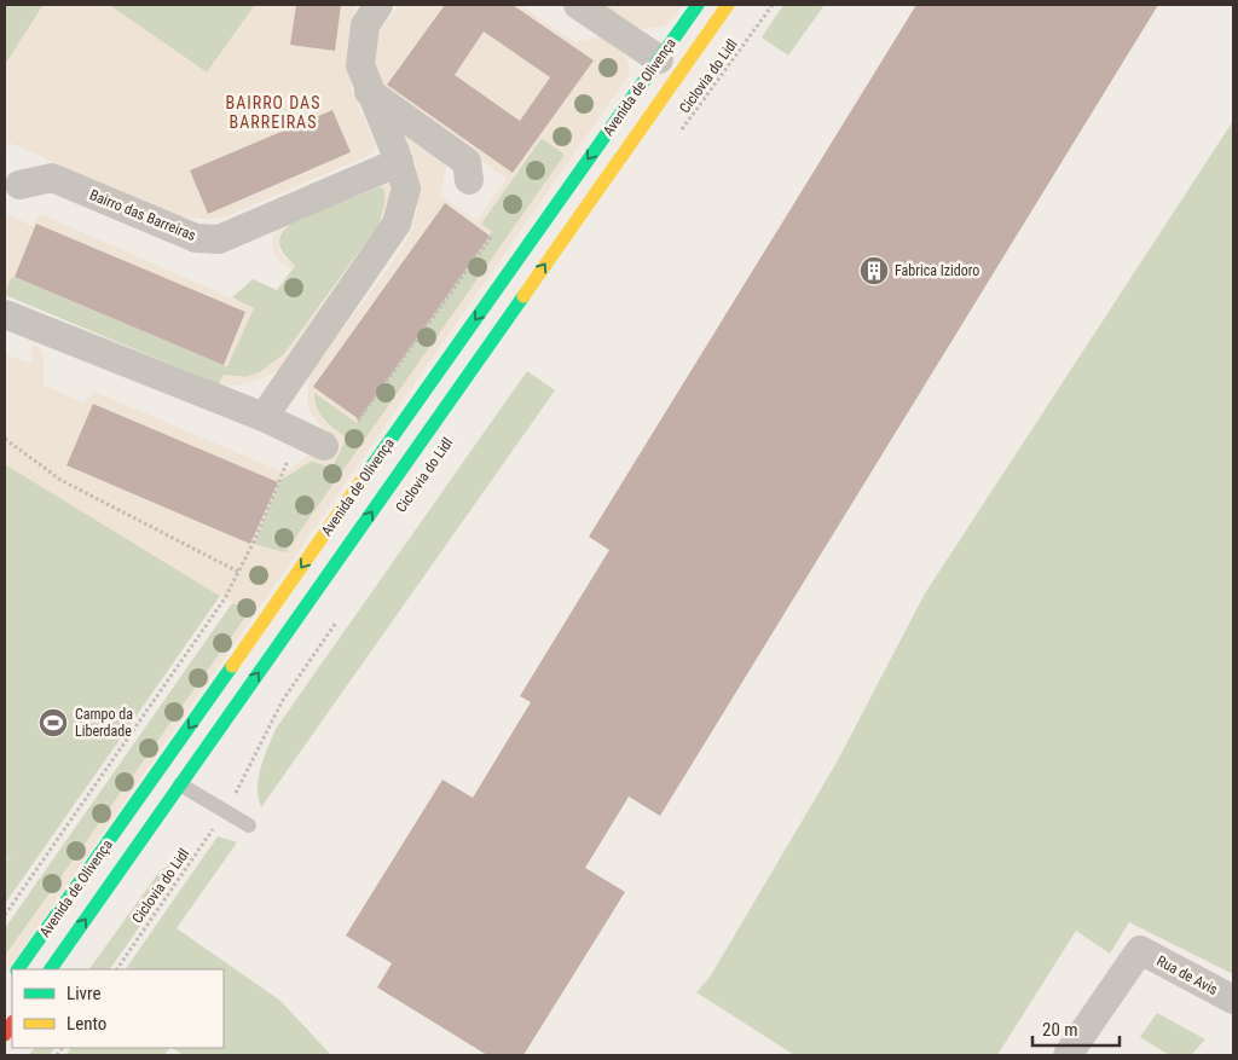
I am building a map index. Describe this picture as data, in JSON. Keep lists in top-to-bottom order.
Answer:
{
  "streets": {
    "main road": ["Avenida de Olivença"],
    "street": ["Bairro das Barreiras", "Rua de Avis"],
    "path": ["Ciclovia do Lidl"]
  },
  "districts": ["BAIRRO DAS BARREIRAS"],
  "places": {
    "building": ["Fabrica Izidoro"],
    "sports": ["Campo da Liberdade"]
  },
  "legend": ["Livre", "Lento"],
  "scale_bar": "20 m"
}
